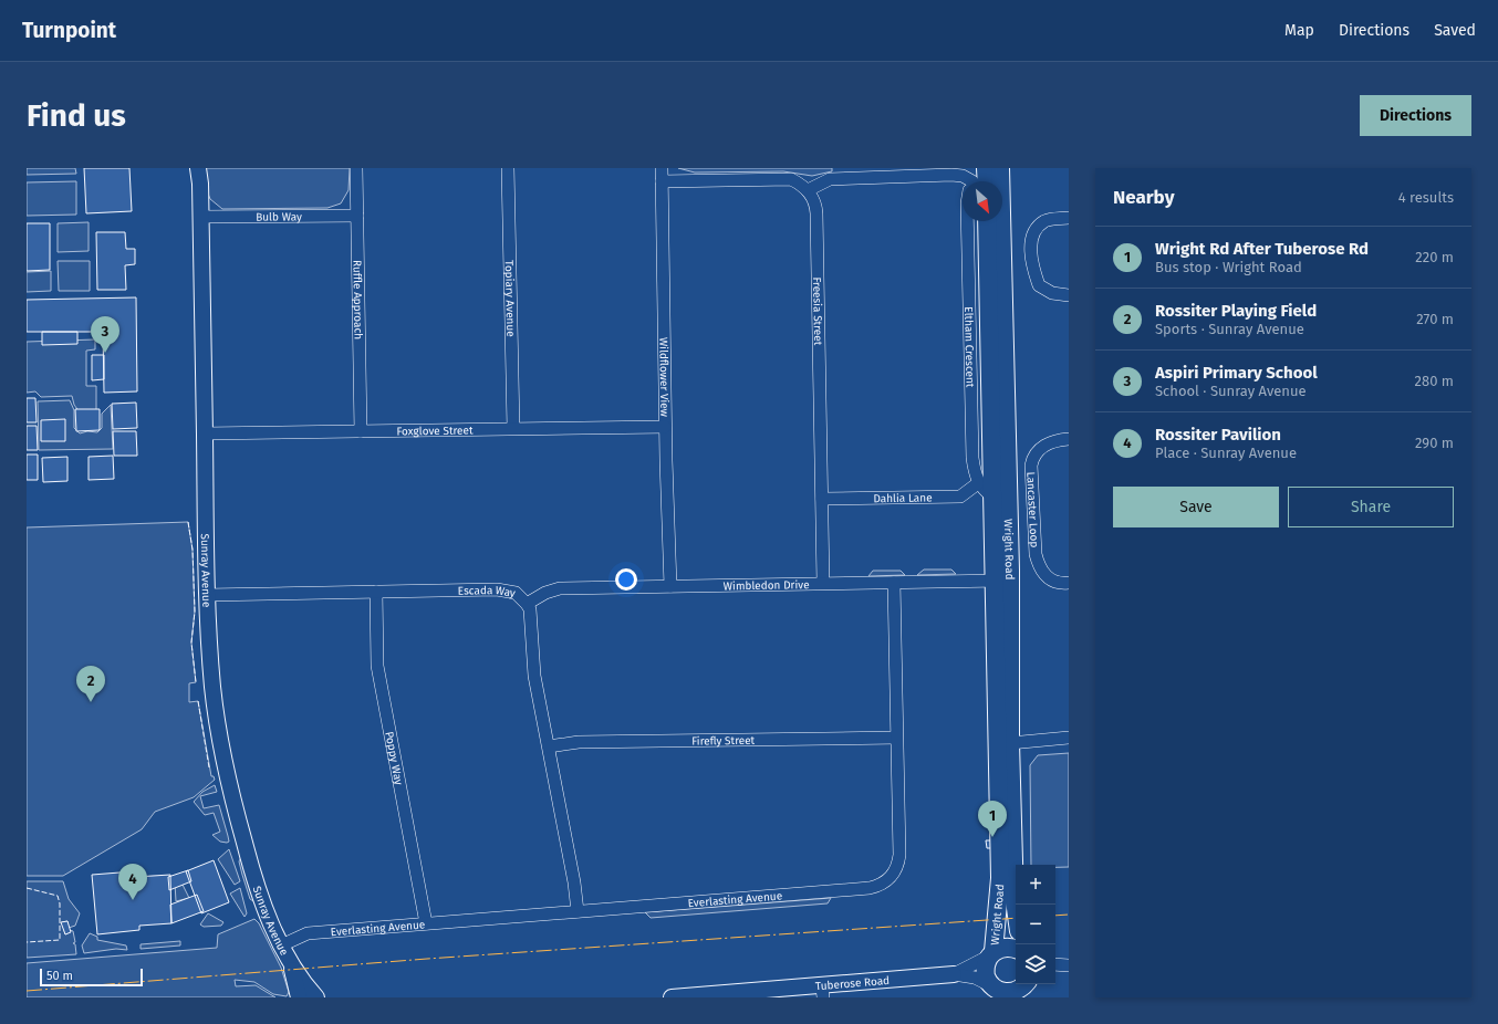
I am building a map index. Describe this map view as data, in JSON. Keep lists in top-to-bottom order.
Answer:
{
  "streets": {
    "main road": ["Wright Road"],
    "street": [
      "Bulb Way",
      "Topiary Avenue",
      "Ruffle Approach",
      "Freesia Street",
      "Eltham Crescent",
      "Wildflower View",
      "Foxglove Street",
      "Dahlia Lane",
      "Lancaster Loop",
      "Sunray Avenue",
      "Wimbledon Drive",
      "Escada Way",
      "Firefly Street",
      "Poppy Way",
      "Everlasting Avenue",
      "Tuberose Road"
    ]
  },
  "crossings": [
    ["Bulb Way", "Ruffle Approach"],
    ["Bulb Way", "Sunray Avenue"],
    ["Topiary Avenue", "Foxglove Street"],
    ["Ruffle Approach", "Foxglove Street"],
    ["Freesia Street", "Dahlia Lane"],
    ["Freesia Street", "Wimbledon Drive"],
    ["Eltham Crescent", "Dahlia Lane"],
    ["Wildflower View", "Foxglove Street"],
    ["Wildflower View", "Wimbledon Drive"],
    ["Foxglove Street", "Sunray Avenue"],
    ["Wright Road", "Wimbledon Drive"],
    ["Wright Road", "Tuberose Road"],
    ["Sunray Avenue", "Escada Way"],
    ["Sunray Avenue", "Everlasting Avenue"],
    ["Wimbledon Drive", "Escada Way"],
    ["Wimbledon Drive", "Everlasting Avenue"],
    ["Escada Way", "Firefly Street"],
    ["Escada Way", "Poppy Way"],
    ["Escada Way", "Everlasting Avenue"],
    ["Firefly Street", "Everlasting Avenue"],
    ["Poppy Way", "Everlasting Avenue"]
  ],
  "scale_bar": "50 m",
  "north": "bottom right",
  "page": {
    "header": "Turnpoint",
    "nav": ["Map", "Directions", "Saved"],
    "buttons": [
      "Directions",
      ["Save", "Share"]
    ],
    "title": "Find us",
    "heading": ["Nearby", "4 results"],
    "list": [
      {
        "mark": "1",
        "name": "Wright Rd After Tuberose Rd",
        "note": "Bus stop · Wright Road",
        "value": "220 m"
      },
      {
        "mark": "2",
        "name": "Rossiter Playing Field",
        "note": "Sports · Sunray Avenue",
        "value": "270 m"
      },
      {
        "mark": "3",
        "name": "Aspiri Primary School",
        "note": "School · Sunray Avenue",
        "value": "280 m"
      },
      {
        "mark": "4",
        "name": "Rossiter Pavilion",
        "note": "Place · Sunray Avenue",
        "value": "290 m"
      }
    ],
    "pins": [
      "3",
      "2",
      "1",
      "4"
    ],
    "map_buttons": ["+", "−"],
    "scale": "50 m"
  }
}
